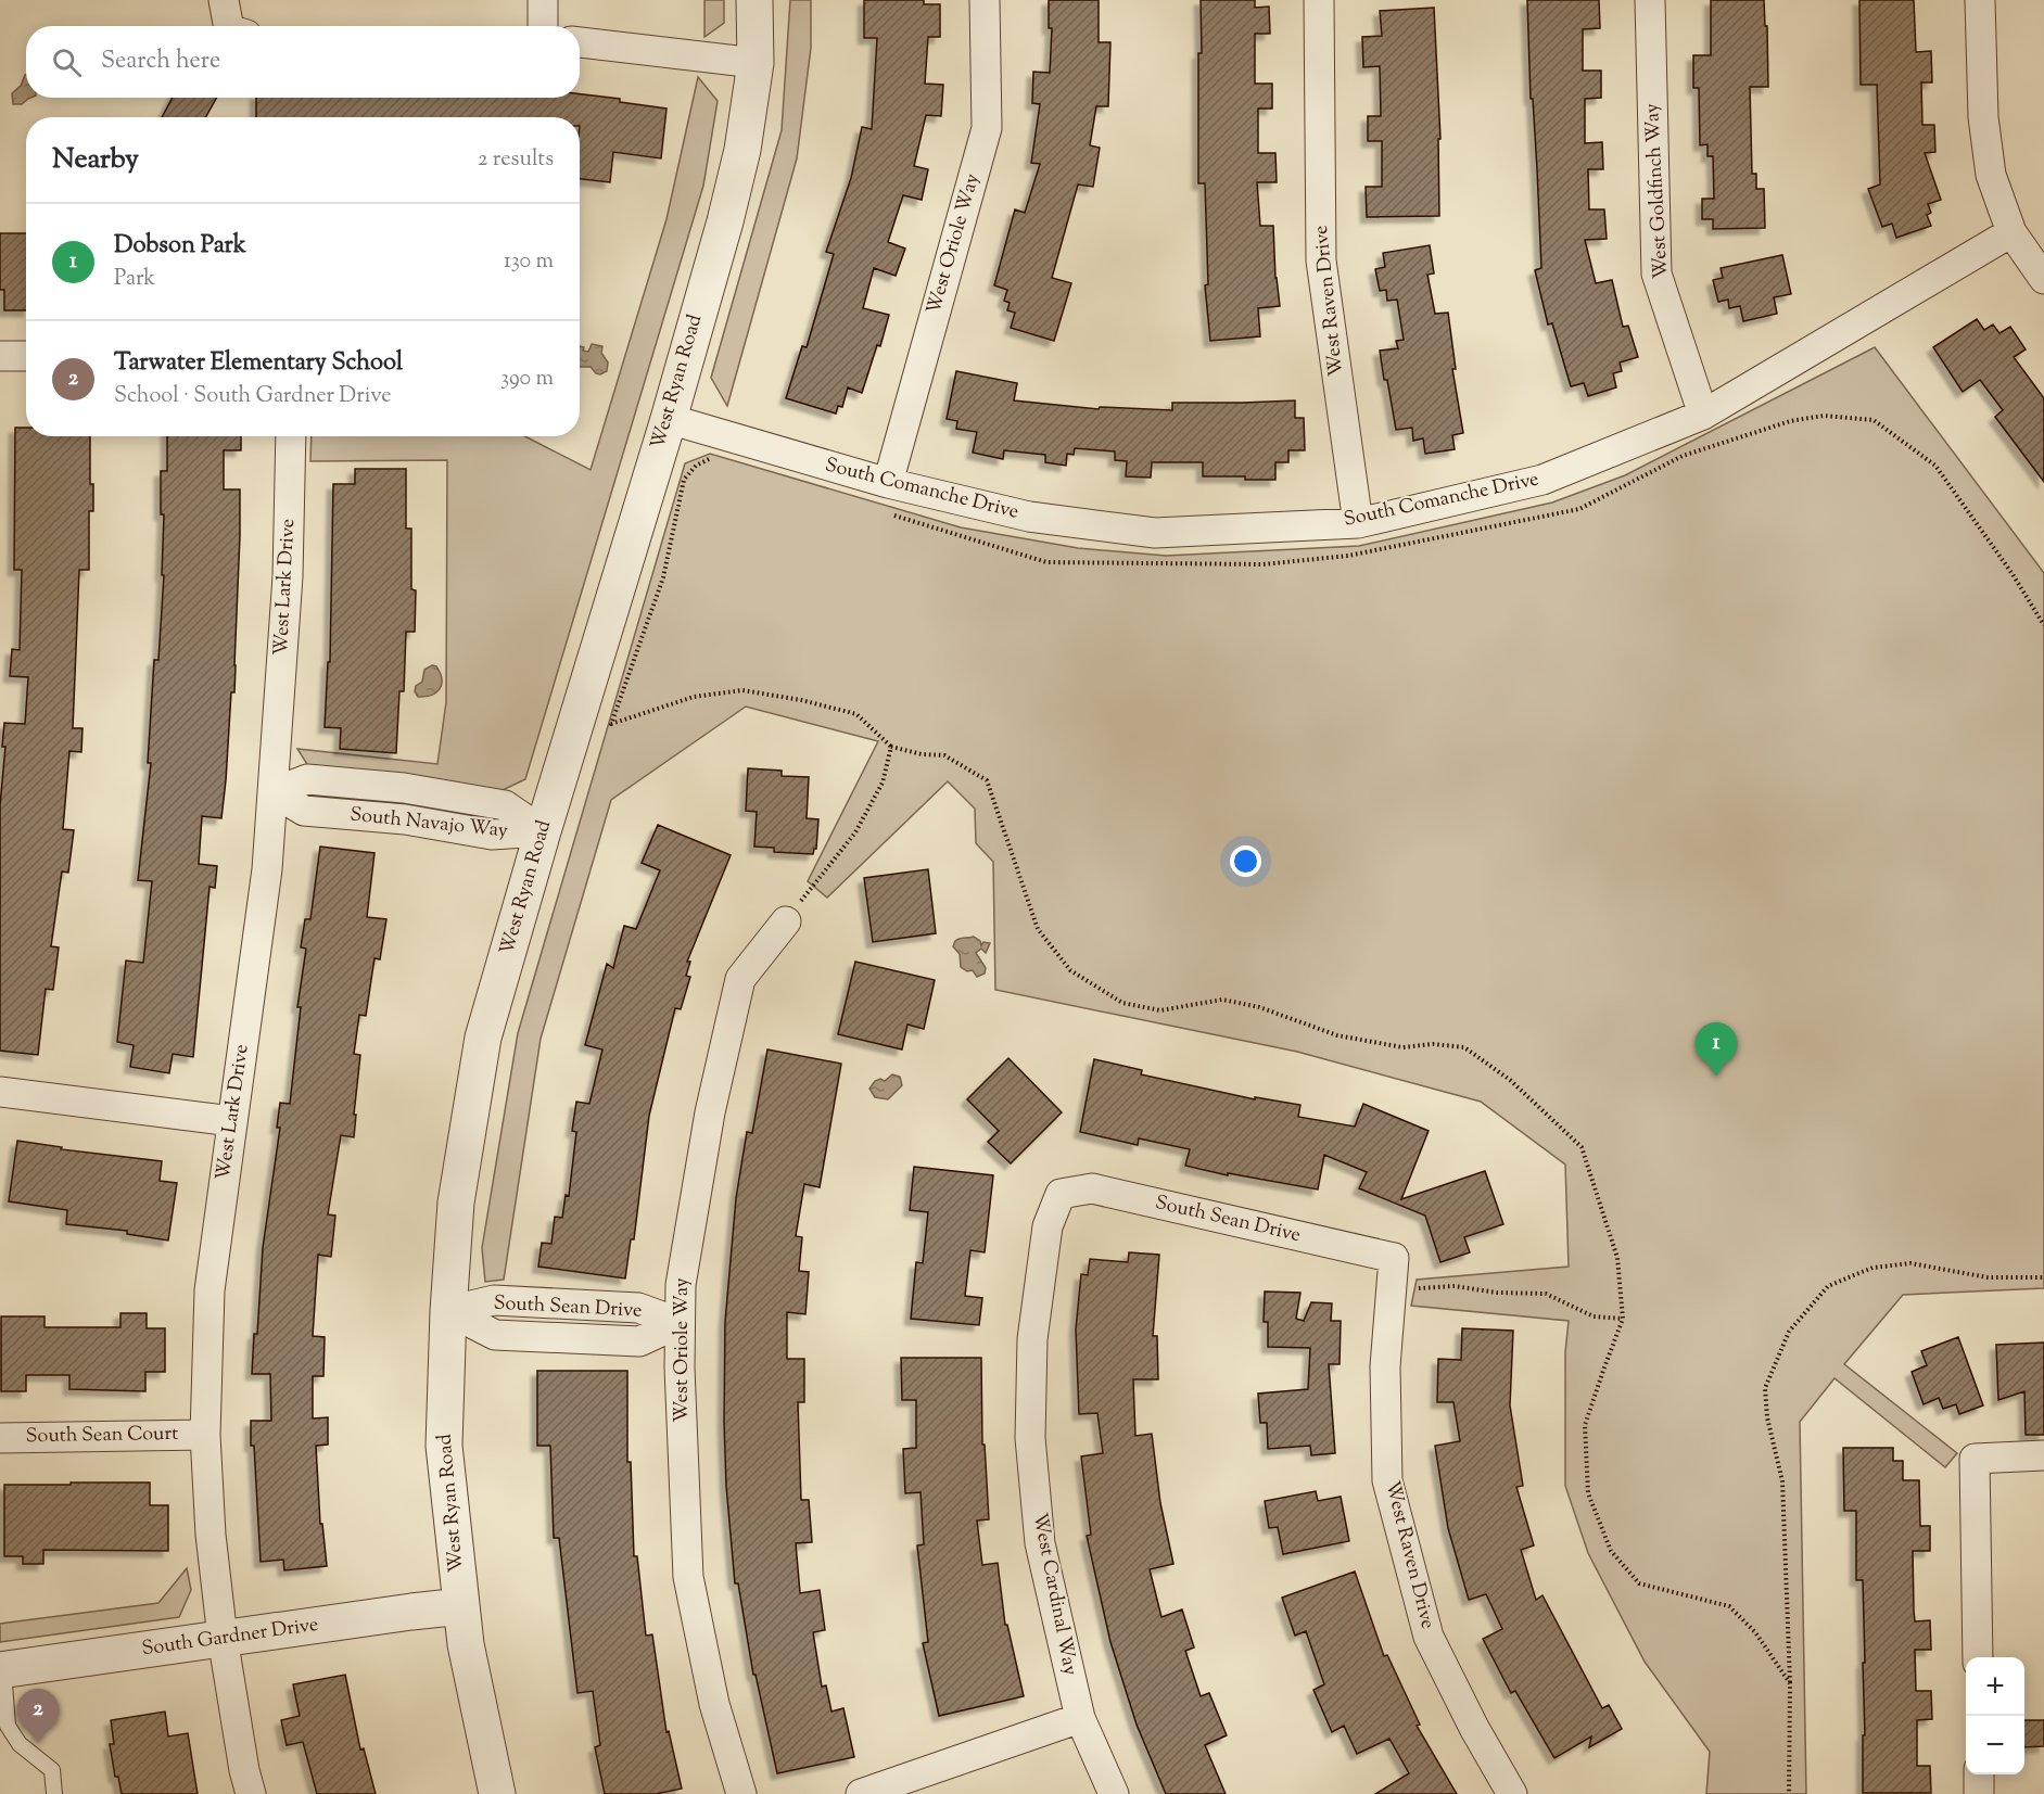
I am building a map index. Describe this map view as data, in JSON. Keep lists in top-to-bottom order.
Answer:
{
  "streets": {
    "street": [
      "West Goldfinch Way",
      "West Oriole Way",
      "West Raven Drive",
      "West Ryan Road",
      "South Comanche Drive",
      "West Lark Drive",
      "South Navajo Way",
      "South Sean Drive",
      "South Sean Court",
      "West Cardinal Way",
      "South Gardner Drive"
    ]
  },
  "crossings": [
    ["West Goldfinch Way", "South Comanche Drive"],
    ["West Oriole Way", "South Comanche Drive"],
    ["West Oriole Way", "South Sean Drive"],
    ["West Raven Drive", "South Comanche Drive"],
    ["West Raven Drive", "South Sean Drive"],
    ["West Ryan Road", "South Comanche Drive"],
    ["West Ryan Road", "South Navajo Way"],
    ["West Ryan Road", "South Sean Drive"],
    ["West Ryan Road", "South Gardner Drive"],
    ["West Lark Drive", "South Navajo Way"],
    ["West Lark Drive", "South Sean Court"],
    ["West Lark Drive", "South Gardner Drive"],
    ["South Sean Drive", "West Cardinal Way"]
  ],
  "page": {
    "search": "Search here",
    "heading": ["Nearby", "2 results"],
    "list": [
      {
        "mark": "1",
        "name": "Dobson Park",
        "note": "Park",
        "value": "130 m"
      },
      {
        "mark": "2",
        "name": "Tarwater Elementary School",
        "note": "School · South Gardner Drive",
        "value": "390 m"
      }
    ],
    "pins": ["1", "2"],
    "map_buttons": ["+", "−"]
  }
}
